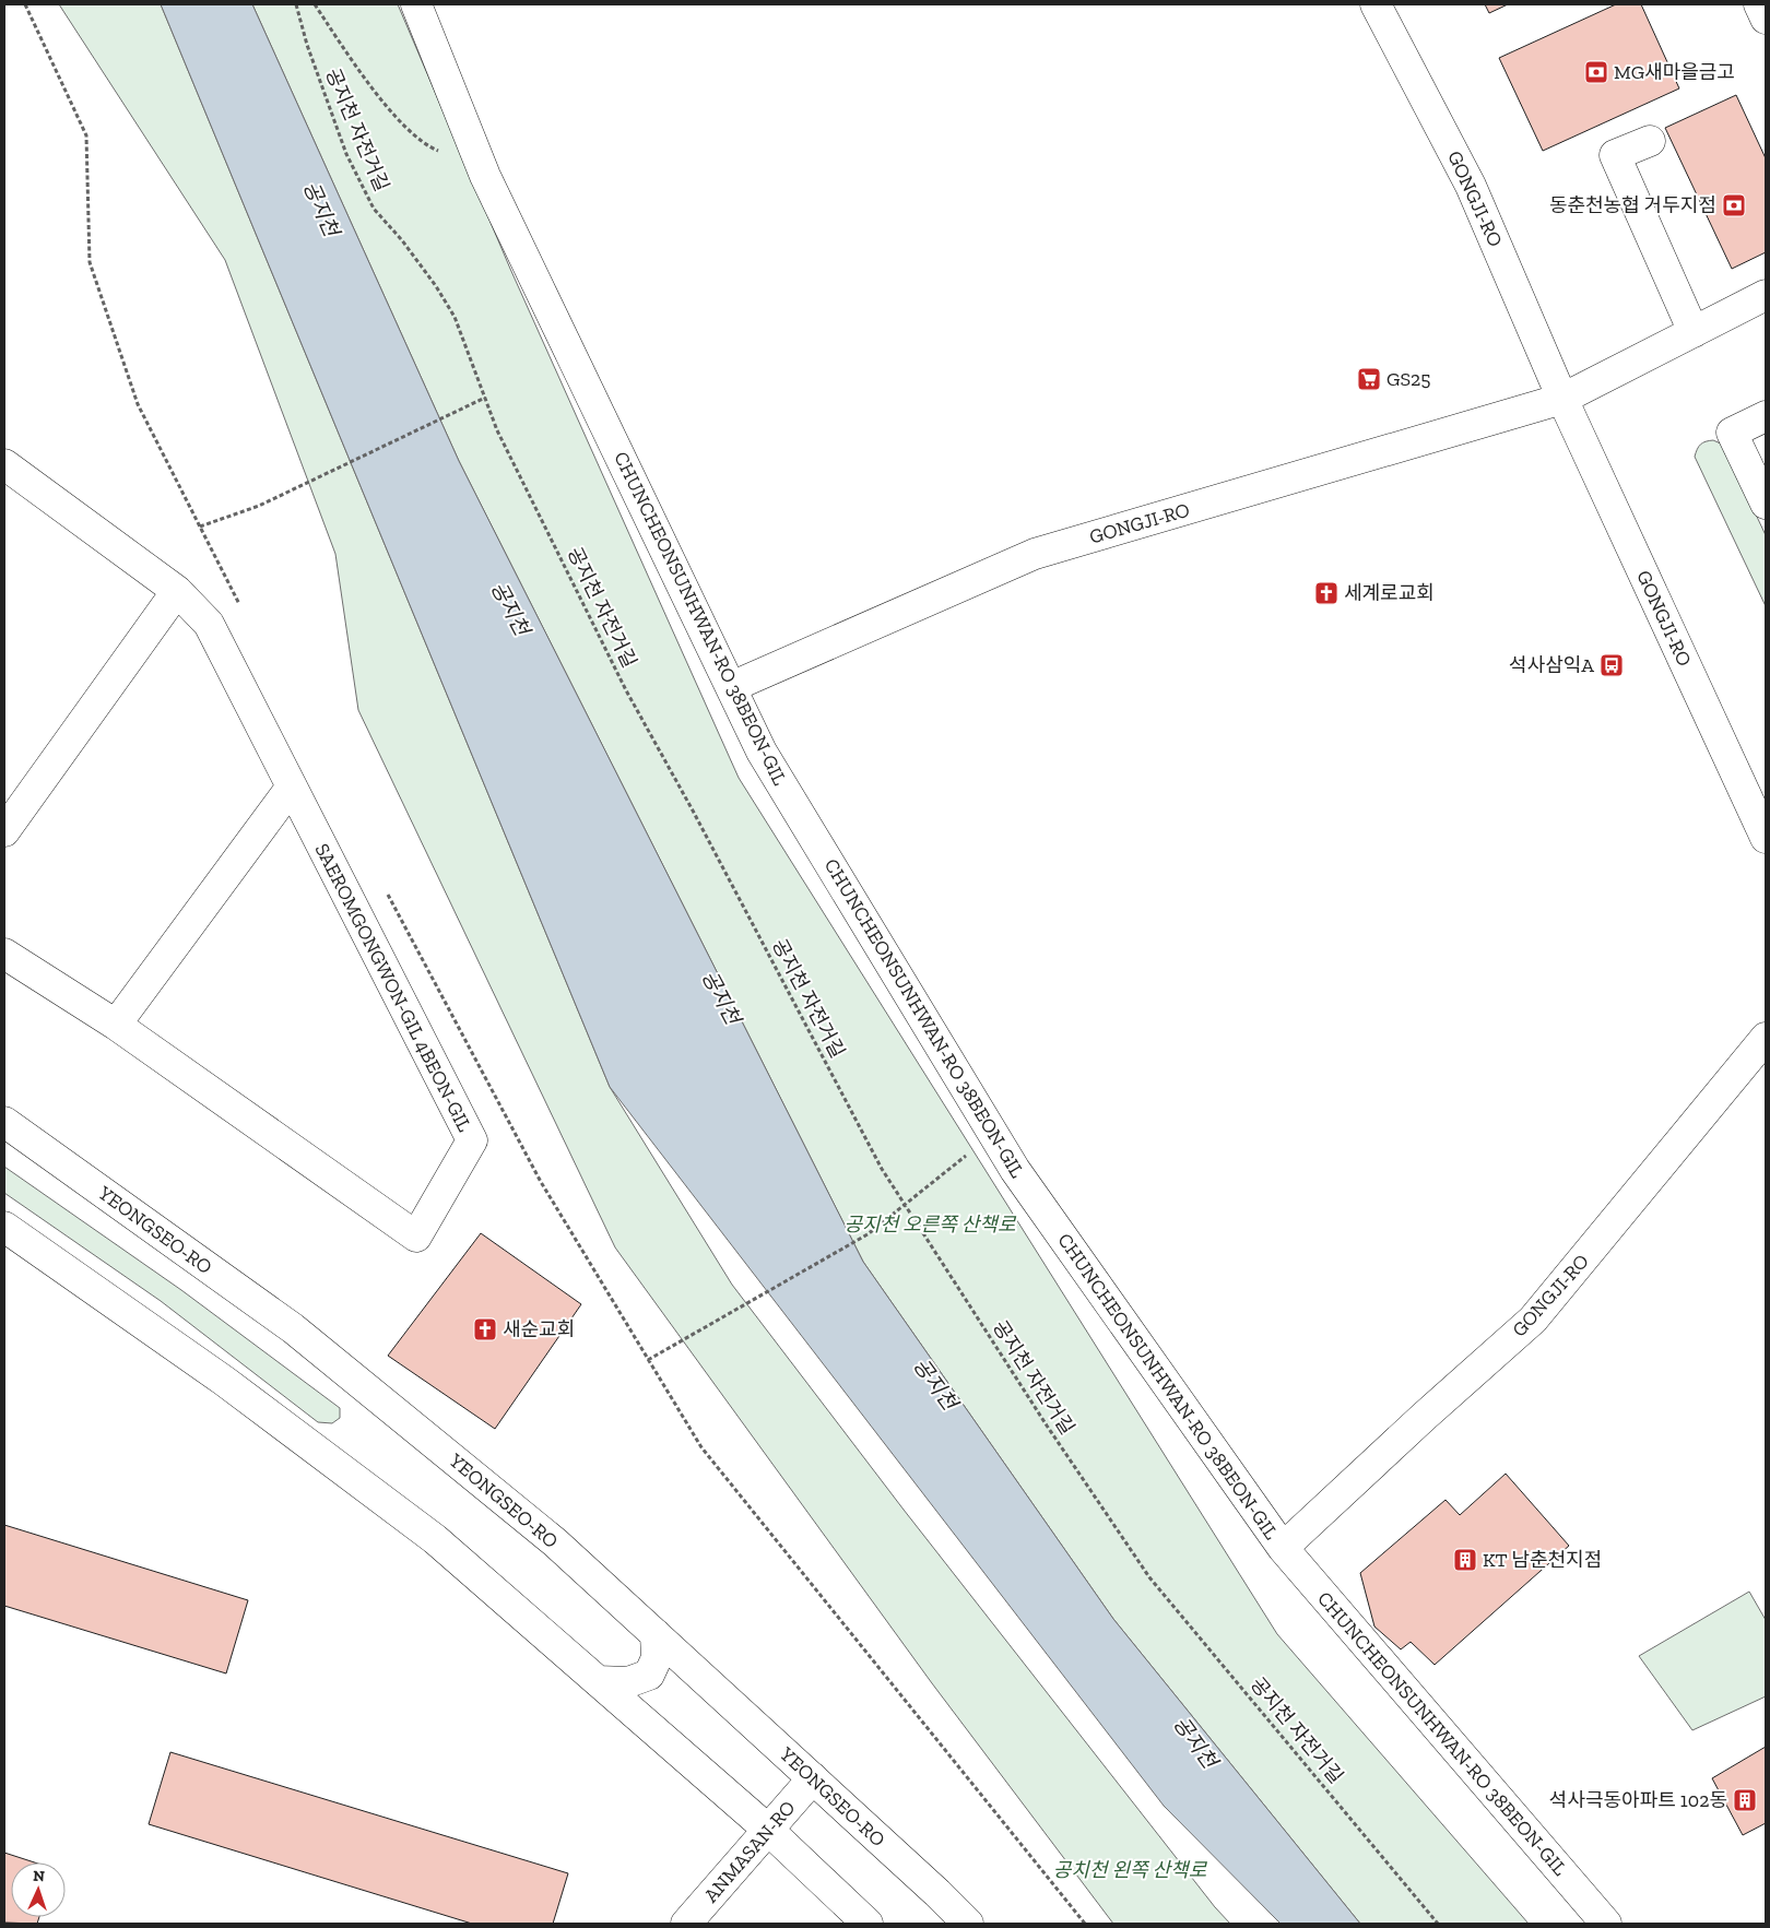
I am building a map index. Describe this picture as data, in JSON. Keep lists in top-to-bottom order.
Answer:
{
  "streets": {
    "street": [
      "GONGJI-RO",
      "CHUNCHEONSUNHWAN-RO 38BEON-GIL",
      "SAEROMGONGWON-GIL 4BEON-GIL",
      "YEONGSEO-RO",
      "ANMASAN-RO"
    ],
    "path": ["공지천 자전거길"]
  },
  "crossings": [
    ["GONGJI-RO", "CHUNCHEONSUNHWAN-RO 38BEON-GIL"],
    ["YEONGSEO-RO", "ANMASAN-RO"]
  ],
  "water": ["공지천"],
  "parks": ["공지천 오른쪽 산책로", "공치천 왼쪽 산책로"],
  "places": {
    "bank": ["MG새마을금고", "동춘천농협 거두지점"],
    "supermarket": ["GS25"],
    "church": ["세계로교회", "새순교회"],
    "bus stop": ["석사삼익A"],
    "building": ["KT 남춘천지점", "석사극동아파트 102동"]
  },
  "north": "top"
}
